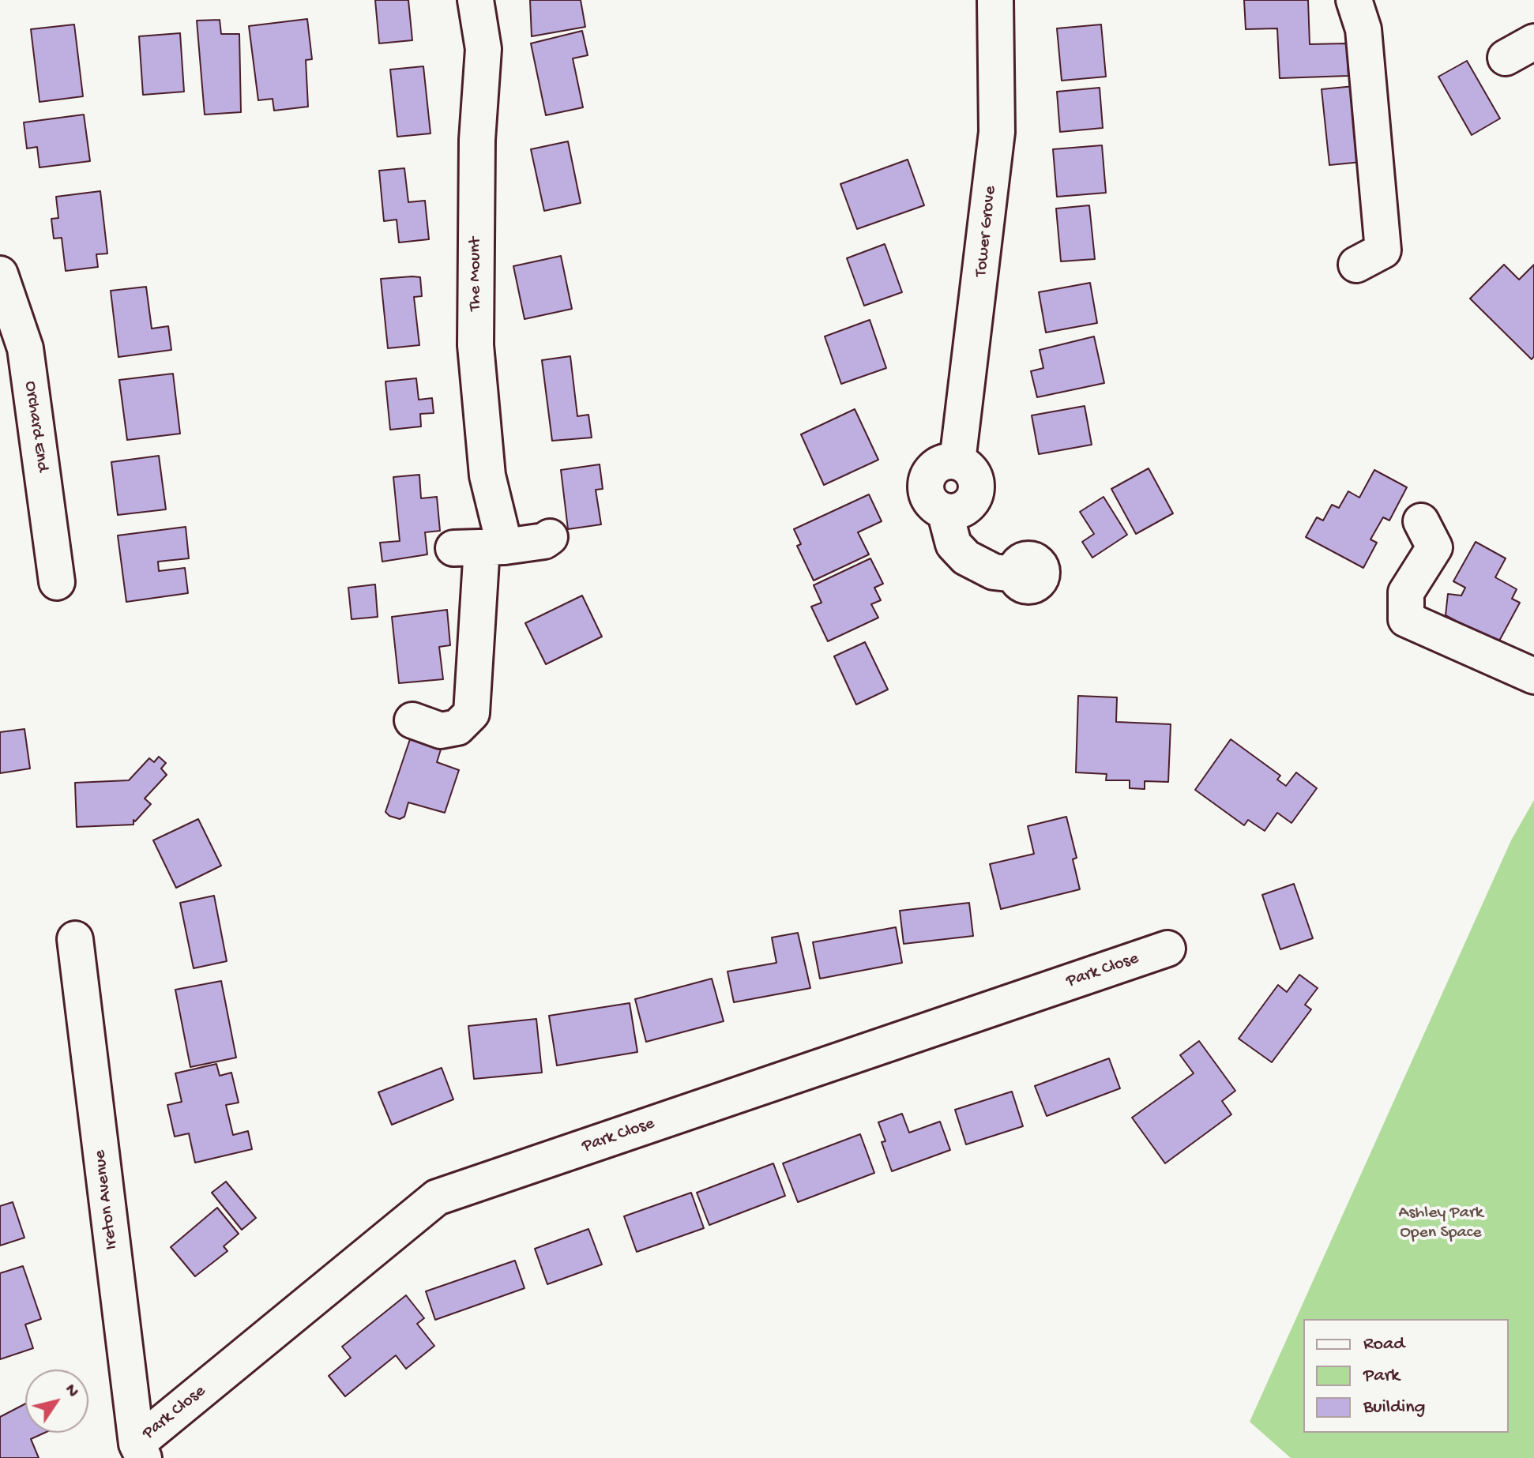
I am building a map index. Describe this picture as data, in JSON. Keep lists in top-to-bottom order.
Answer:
{
  "streets": {
    "street": [
      "Tower Grove",
      "The Mount",
      "Orchard End",
      "Park Close",
      "Ireton Avenue"
    ]
  },
  "crossings": [
    ["Park Close", "Ireton Avenue"]
  ],
  "parks": ["Ashley Park Open Space"],
  "legend": ["Road", "Park", "Building"],
  "north": "top right"
}
